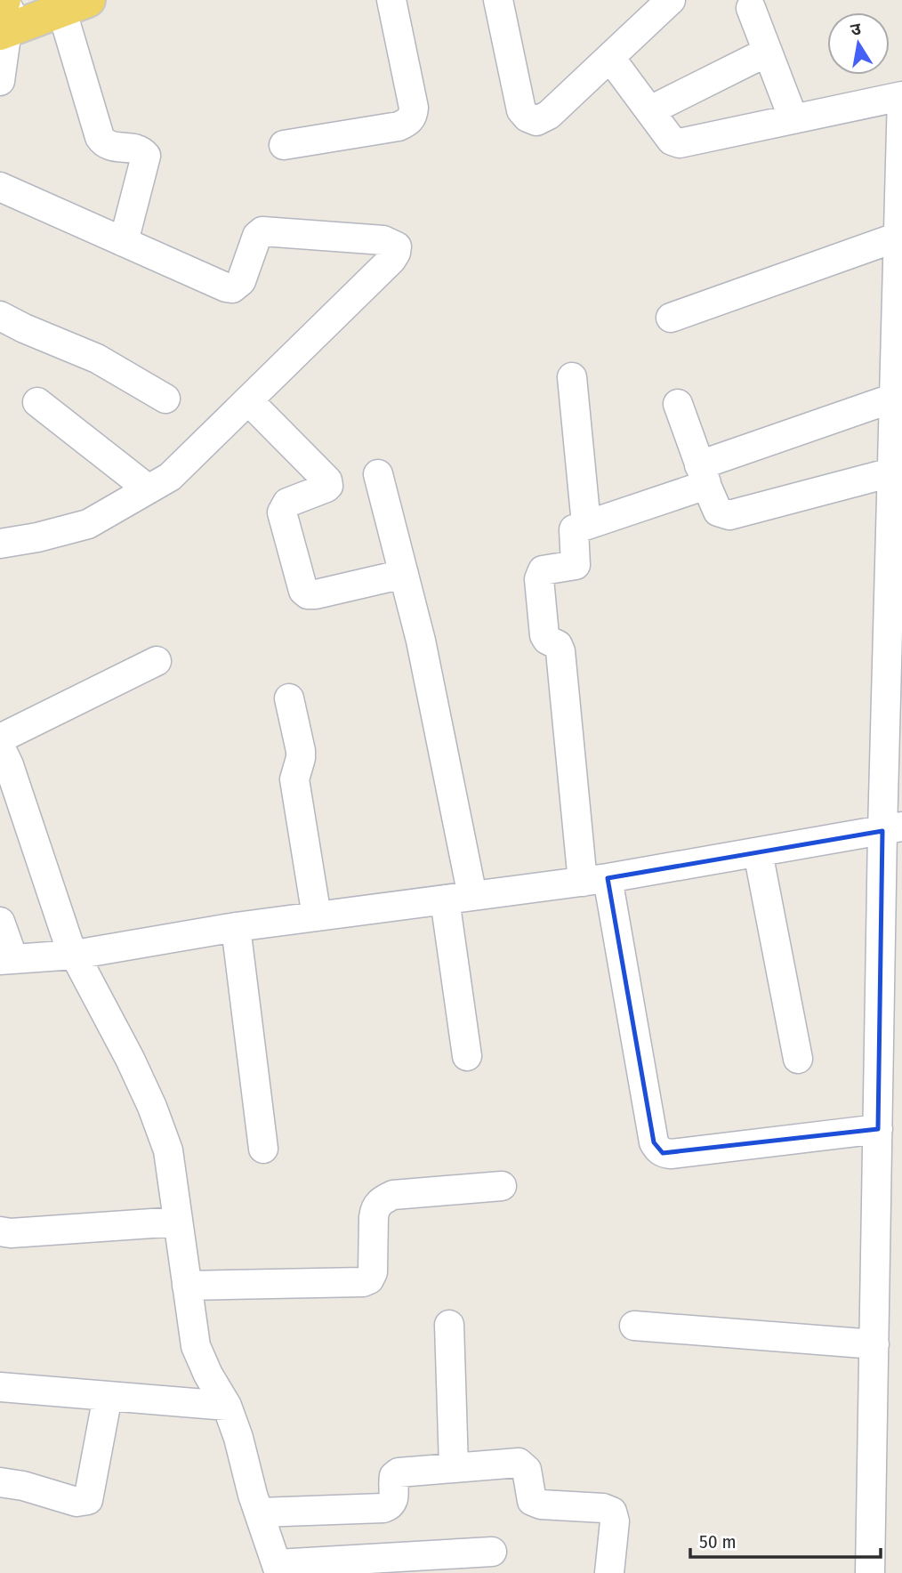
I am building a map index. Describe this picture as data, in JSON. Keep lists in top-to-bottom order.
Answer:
{
  "scale_bar": "50 m",
  "north": "top"
}
